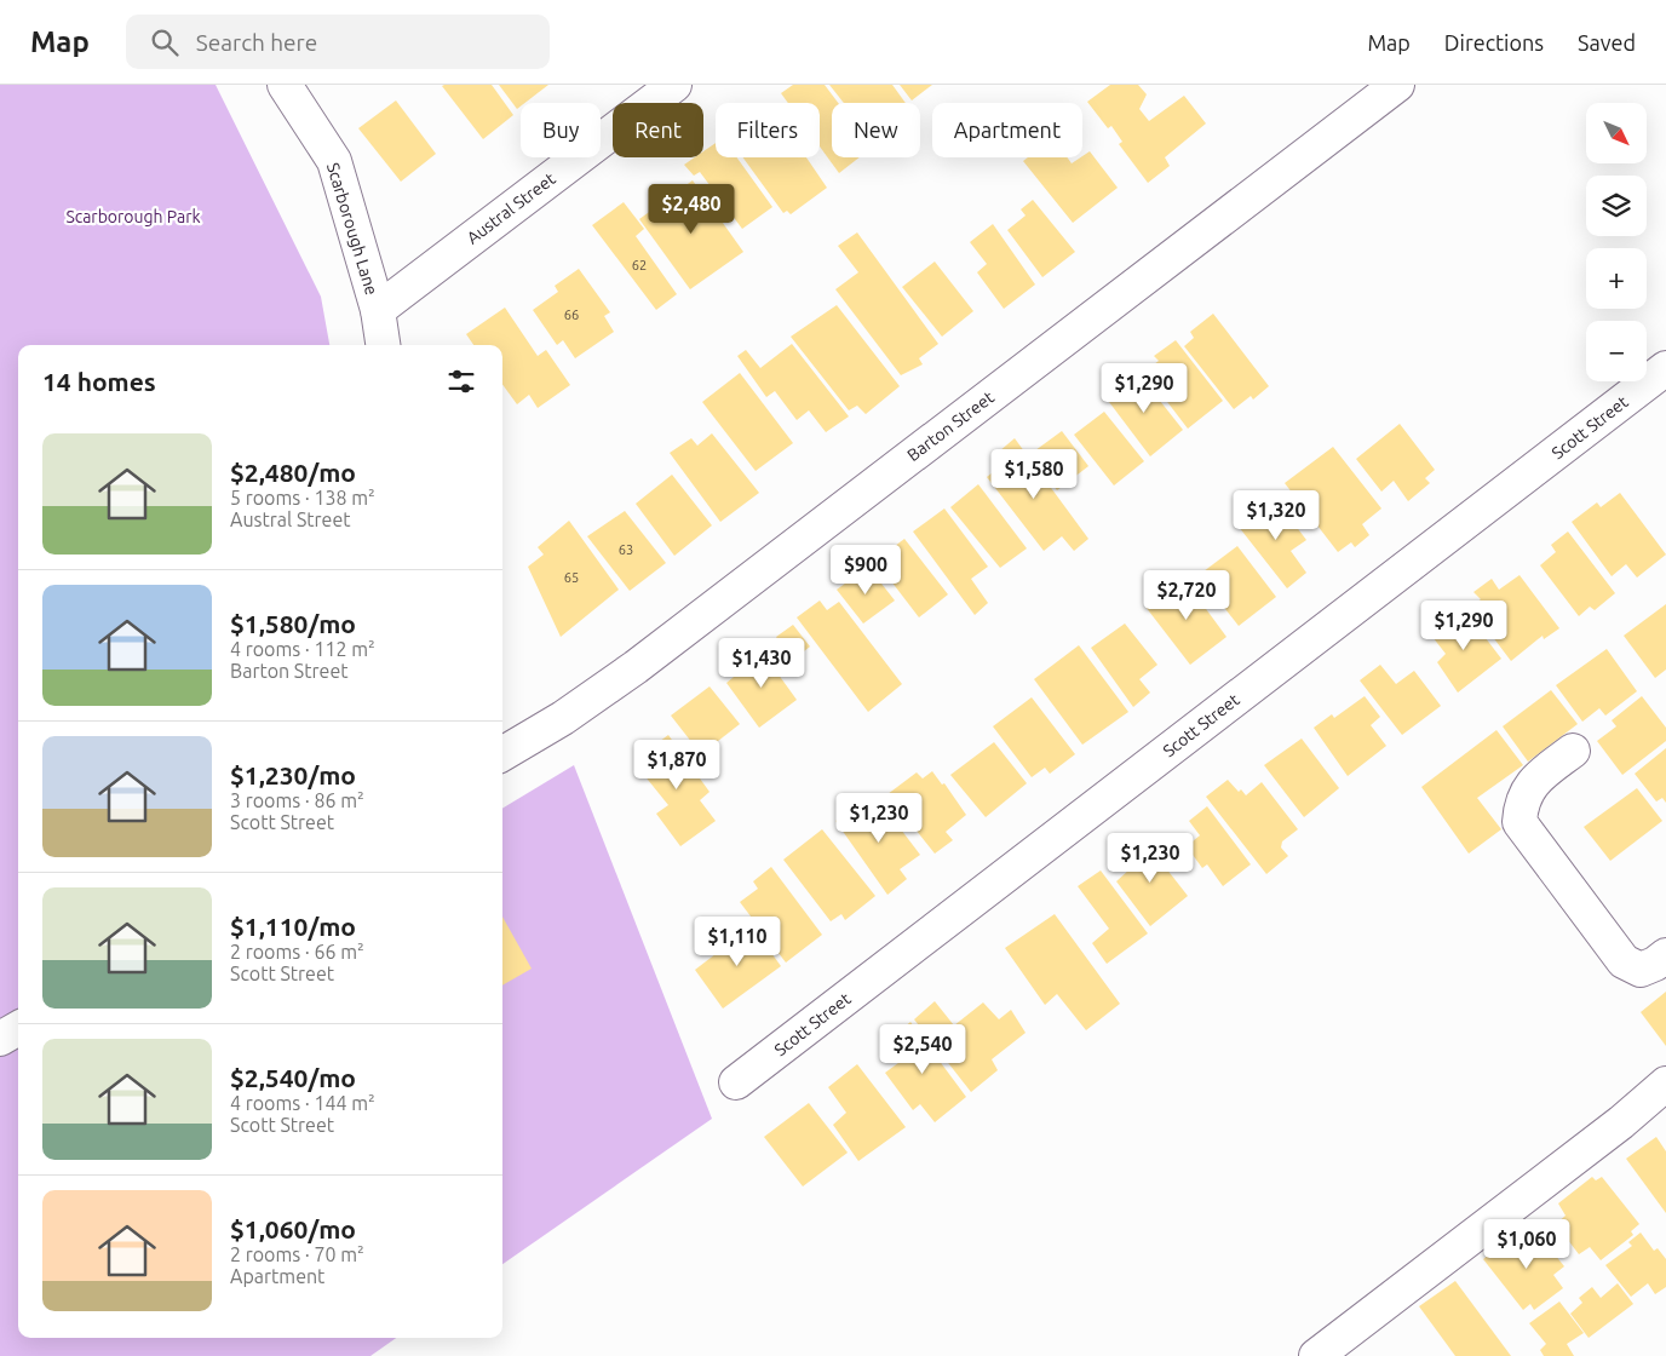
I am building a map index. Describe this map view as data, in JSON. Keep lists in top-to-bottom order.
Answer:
{
  "streets": {
    "street": [
      "Austral Street",
      "Scarborough Lane",
      "Barton Street",
      "Scott Street"
    ]
  },
  "crossings": [
    ["Austral Street", "Scarborough Lane"]
  ],
  "parks": ["Scarborough Park"],
  "house_numbers": [
    "62",
    "66",
    "63",
    "65"
  ],
  "north": "bottom right",
  "page": {
    "header": "Map",
    "search": "Search here",
    "nav": ["Map", "Directions", "Saved"],
    "map_buttons": ["+", "−"],
    "chip": [
      "Buy",
      "Rent",
      "Filters",
      "New",
      "Apartment"
    ],
    "price": [
      "$2,480",
      "$1,290",
      "$1,580",
      "$1,320",
      "$900",
      "$2,720",
      "$1,290",
      "$1,430",
      "$1,870",
      "$1,230",
      "$1,230",
      "$1,110",
      "$2,540",
      "$1,060"
    ],
    "heading": "14 homes",
    "list": [
      {
        "name": "$2,480/mo",
        "note": "5 rooms · 138 m² · Austral Street"
      },
      {
        "name": "$1,580/mo",
        "note": "4 rooms · 112 m² · Barton Street"
      },
      {
        "name": "$1,230/mo",
        "note": "3 rooms · 86 m² · Scott Street"
      },
      {
        "name": "$1,110/mo",
        "note": "2 rooms · 66 m² · Scott Street"
      },
      {
        "name": "$2,540/mo",
        "note": "4 rooms · 144 m² · Scott Street"
      },
      {
        "name": "$1,060/mo",
        "note": "2 rooms · 70 m² · Apartment"
      }
    ]
  }
}
